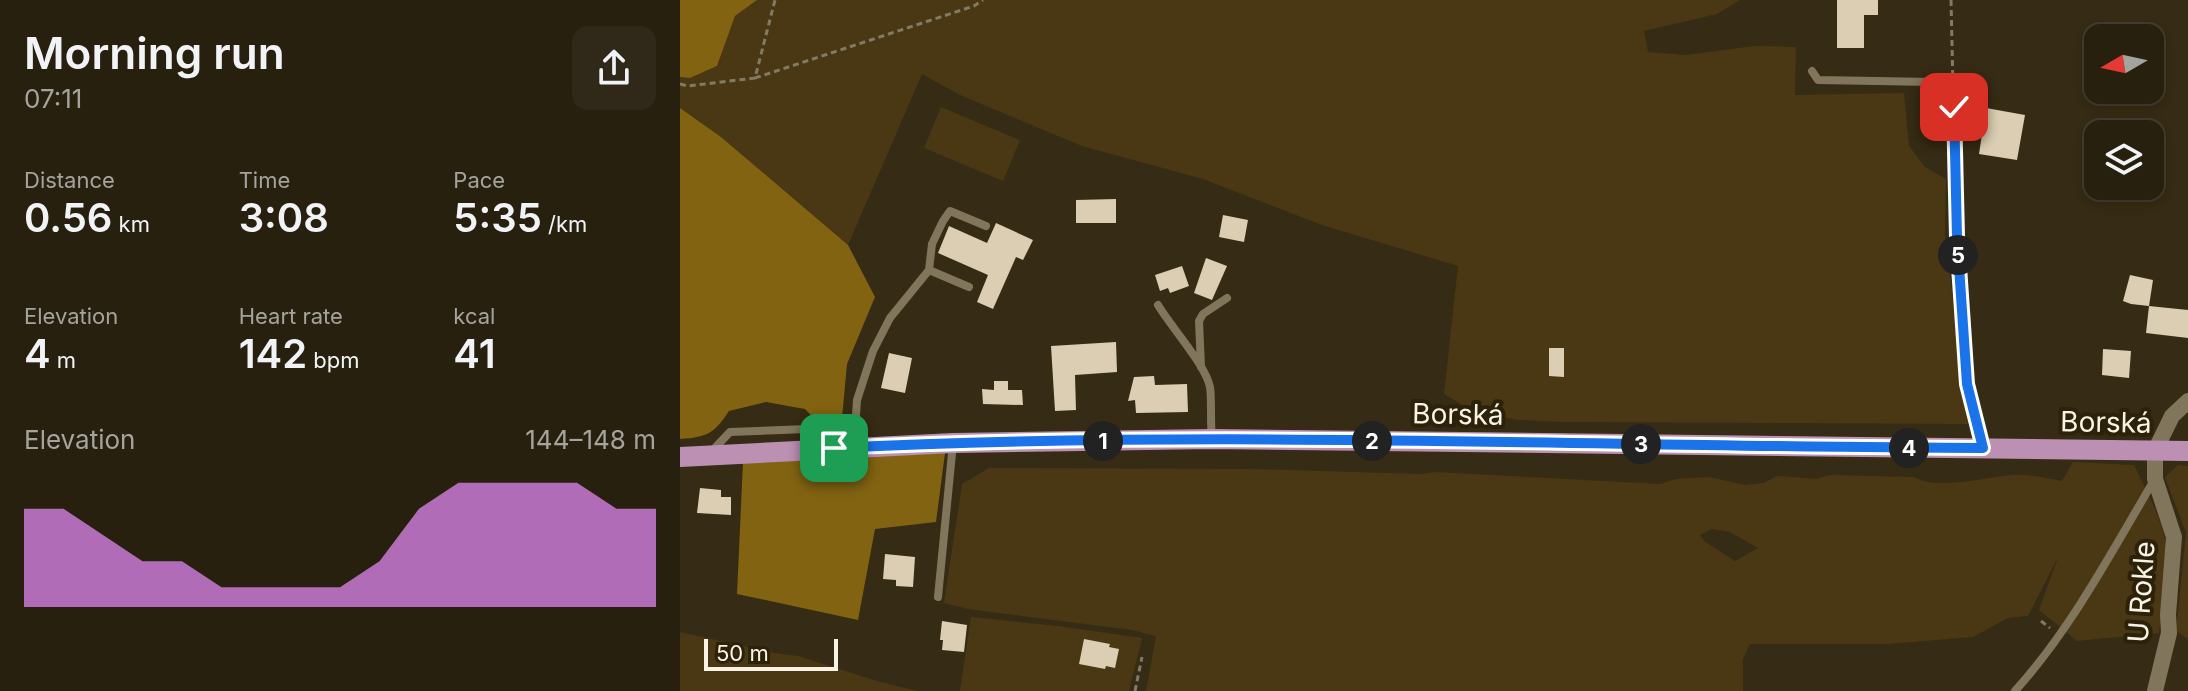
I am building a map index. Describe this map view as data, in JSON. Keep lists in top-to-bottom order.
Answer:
{
  "streets": {
    "main road": ["Borská"],
    "street": ["U Rokle"]
  },
  "crossings": [
    ["Borská", "U Rokle"]
  ],
  "scale_bar": "50 m",
  "north": "left",
  "page": {
    "heading": ["Morning run", "07:11"],
    "stats": [
      ["Distance", "0.56 km"],
      ["Time", "3:08"],
      ["Pace", "5:35 /km"],
      ["Elevation", "4 m"],
      ["Heart rate", "142 bpm"],
      ["kcal", "41"]
    ],
    "pins": [
      "5",
      "1",
      "2",
      "3",
      "4"
    ],
    "chart": ["Elevation", "144–148 m"],
    "scale": "50 m"
  }
}
